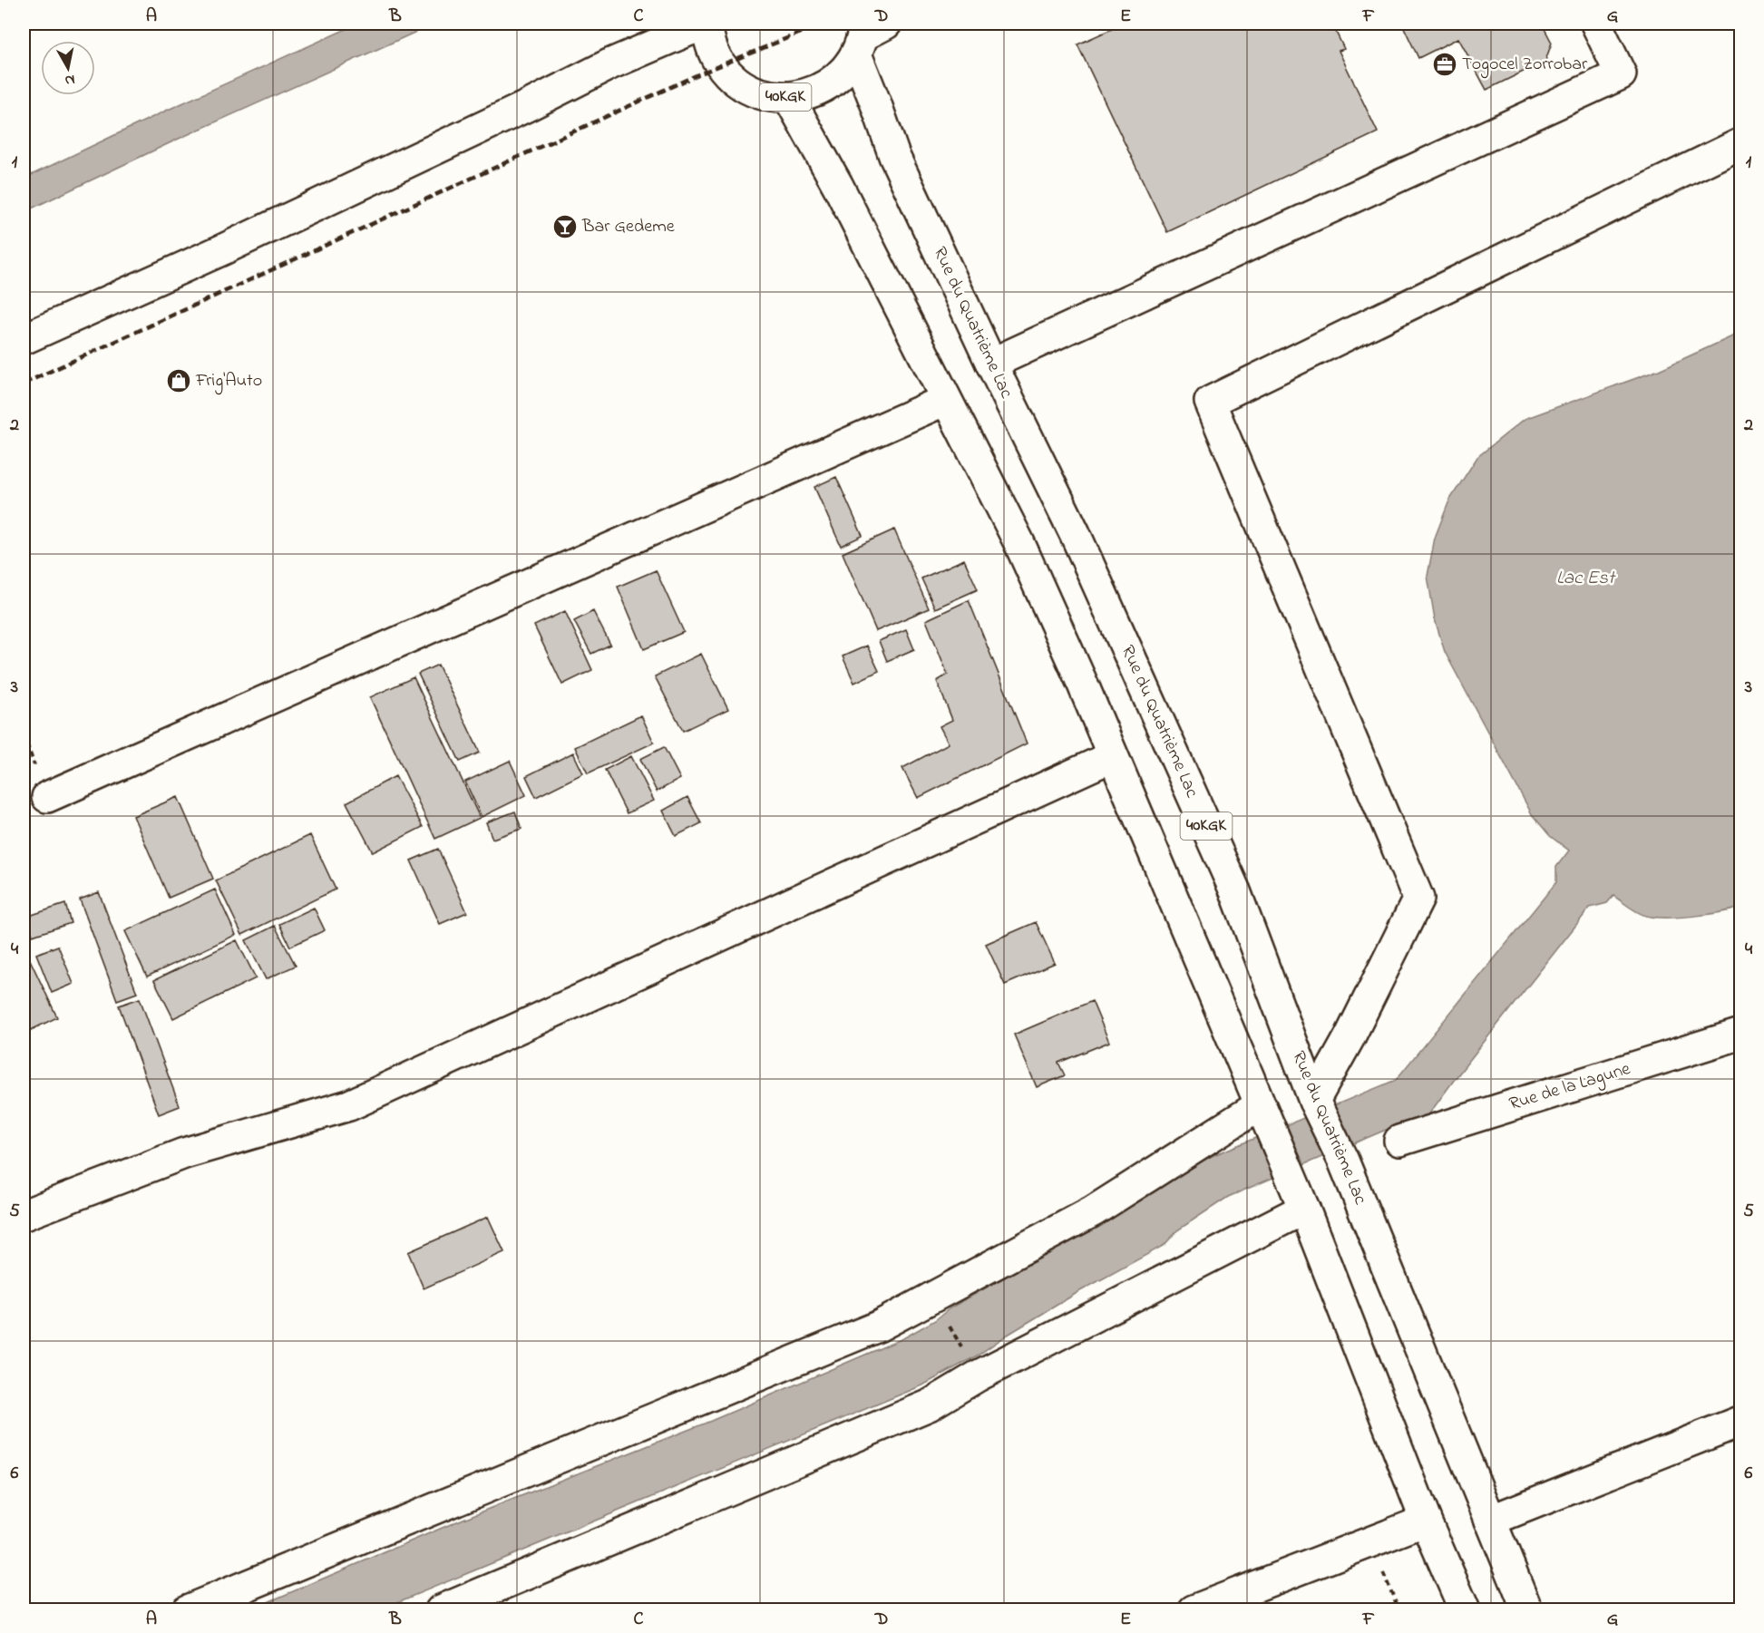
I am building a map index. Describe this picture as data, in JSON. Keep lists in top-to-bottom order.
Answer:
{
  "streets": {
    "street": ["40KGK", "Rue du Quatrième Lac", "Rue de la Lagune"]
  },
  "crossings": [
    ["40KGK", "Rue du Quatrième Lac"]
  ],
  "water": ["Lac Est"],
  "places": {
    "office": ["Togocel Zorrobar"],
    "bar": ["Bar Gedeme"],
    "shop": ["Frig'Auto"]
  },
  "north": "bottom",
  "grid": {
    "columns": [
      "A",
      "B",
      "C",
      "D",
      "E",
      "F",
      "G"
    ],
    "rows": [
      "1",
      "2",
      "3",
      "4",
      "5",
      "6"
    ]
  }
}
